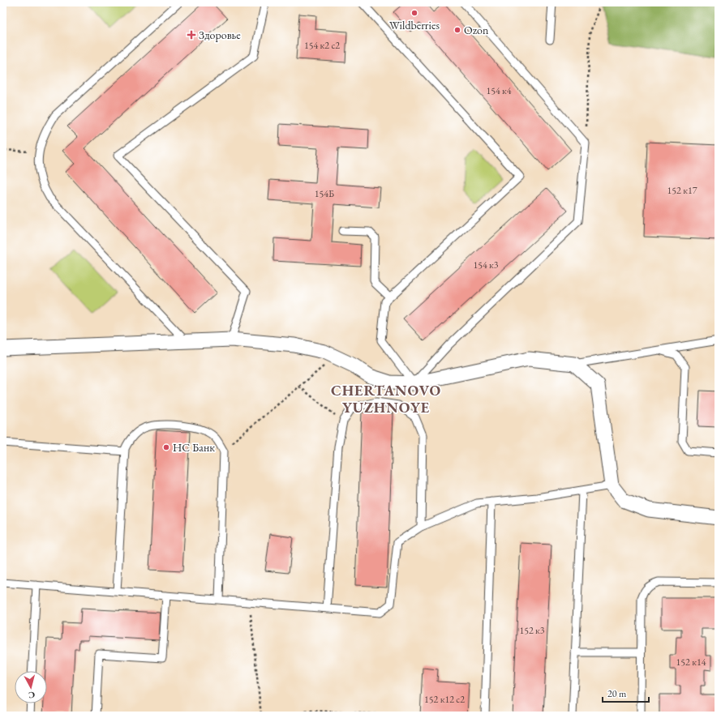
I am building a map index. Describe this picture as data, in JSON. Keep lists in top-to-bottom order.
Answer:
{
  "districts": ["CHERTANOVO YUZHNOYE"],
  "places": {
    "other": ["Wildberries", "Ozon", "НС Банк"],
    "health": ["Здоровье"]
  },
  "house_numbers": [
    "154 к2 с2",
    "154 к4",
    "152 к17",
    "154Б",
    "154 к3",
    "152 к3",
    "152 к14",
    "152 к12 с2"
  ],
  "scale_bar": "20 m",
  "north": "bottom"
}
